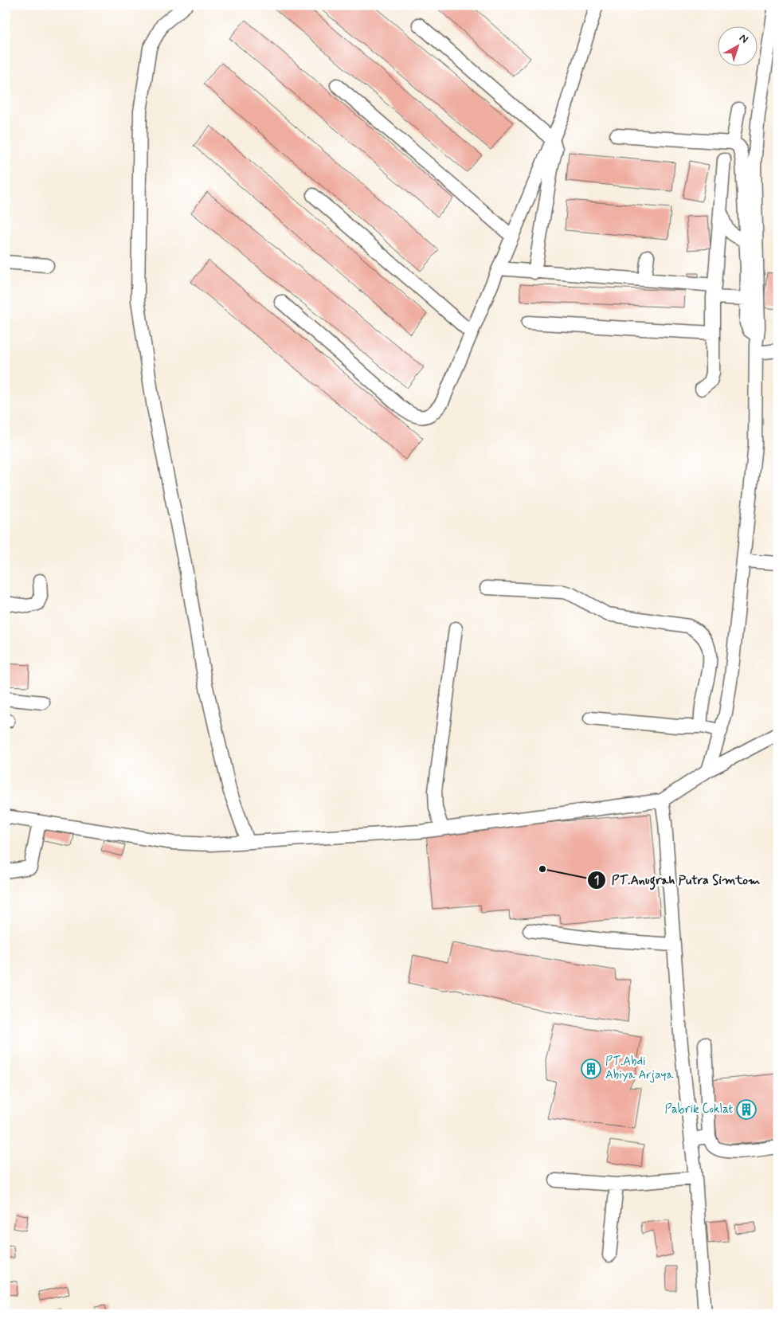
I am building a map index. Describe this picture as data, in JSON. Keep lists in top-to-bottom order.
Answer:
{
  "places": {
    "other": ["PT.Anugrah Putra Simtom"],
    "building": ["PT.Abdi Abiya Arjaya", "Pabrik Coklat"]
  },
  "north": "top right"
}
